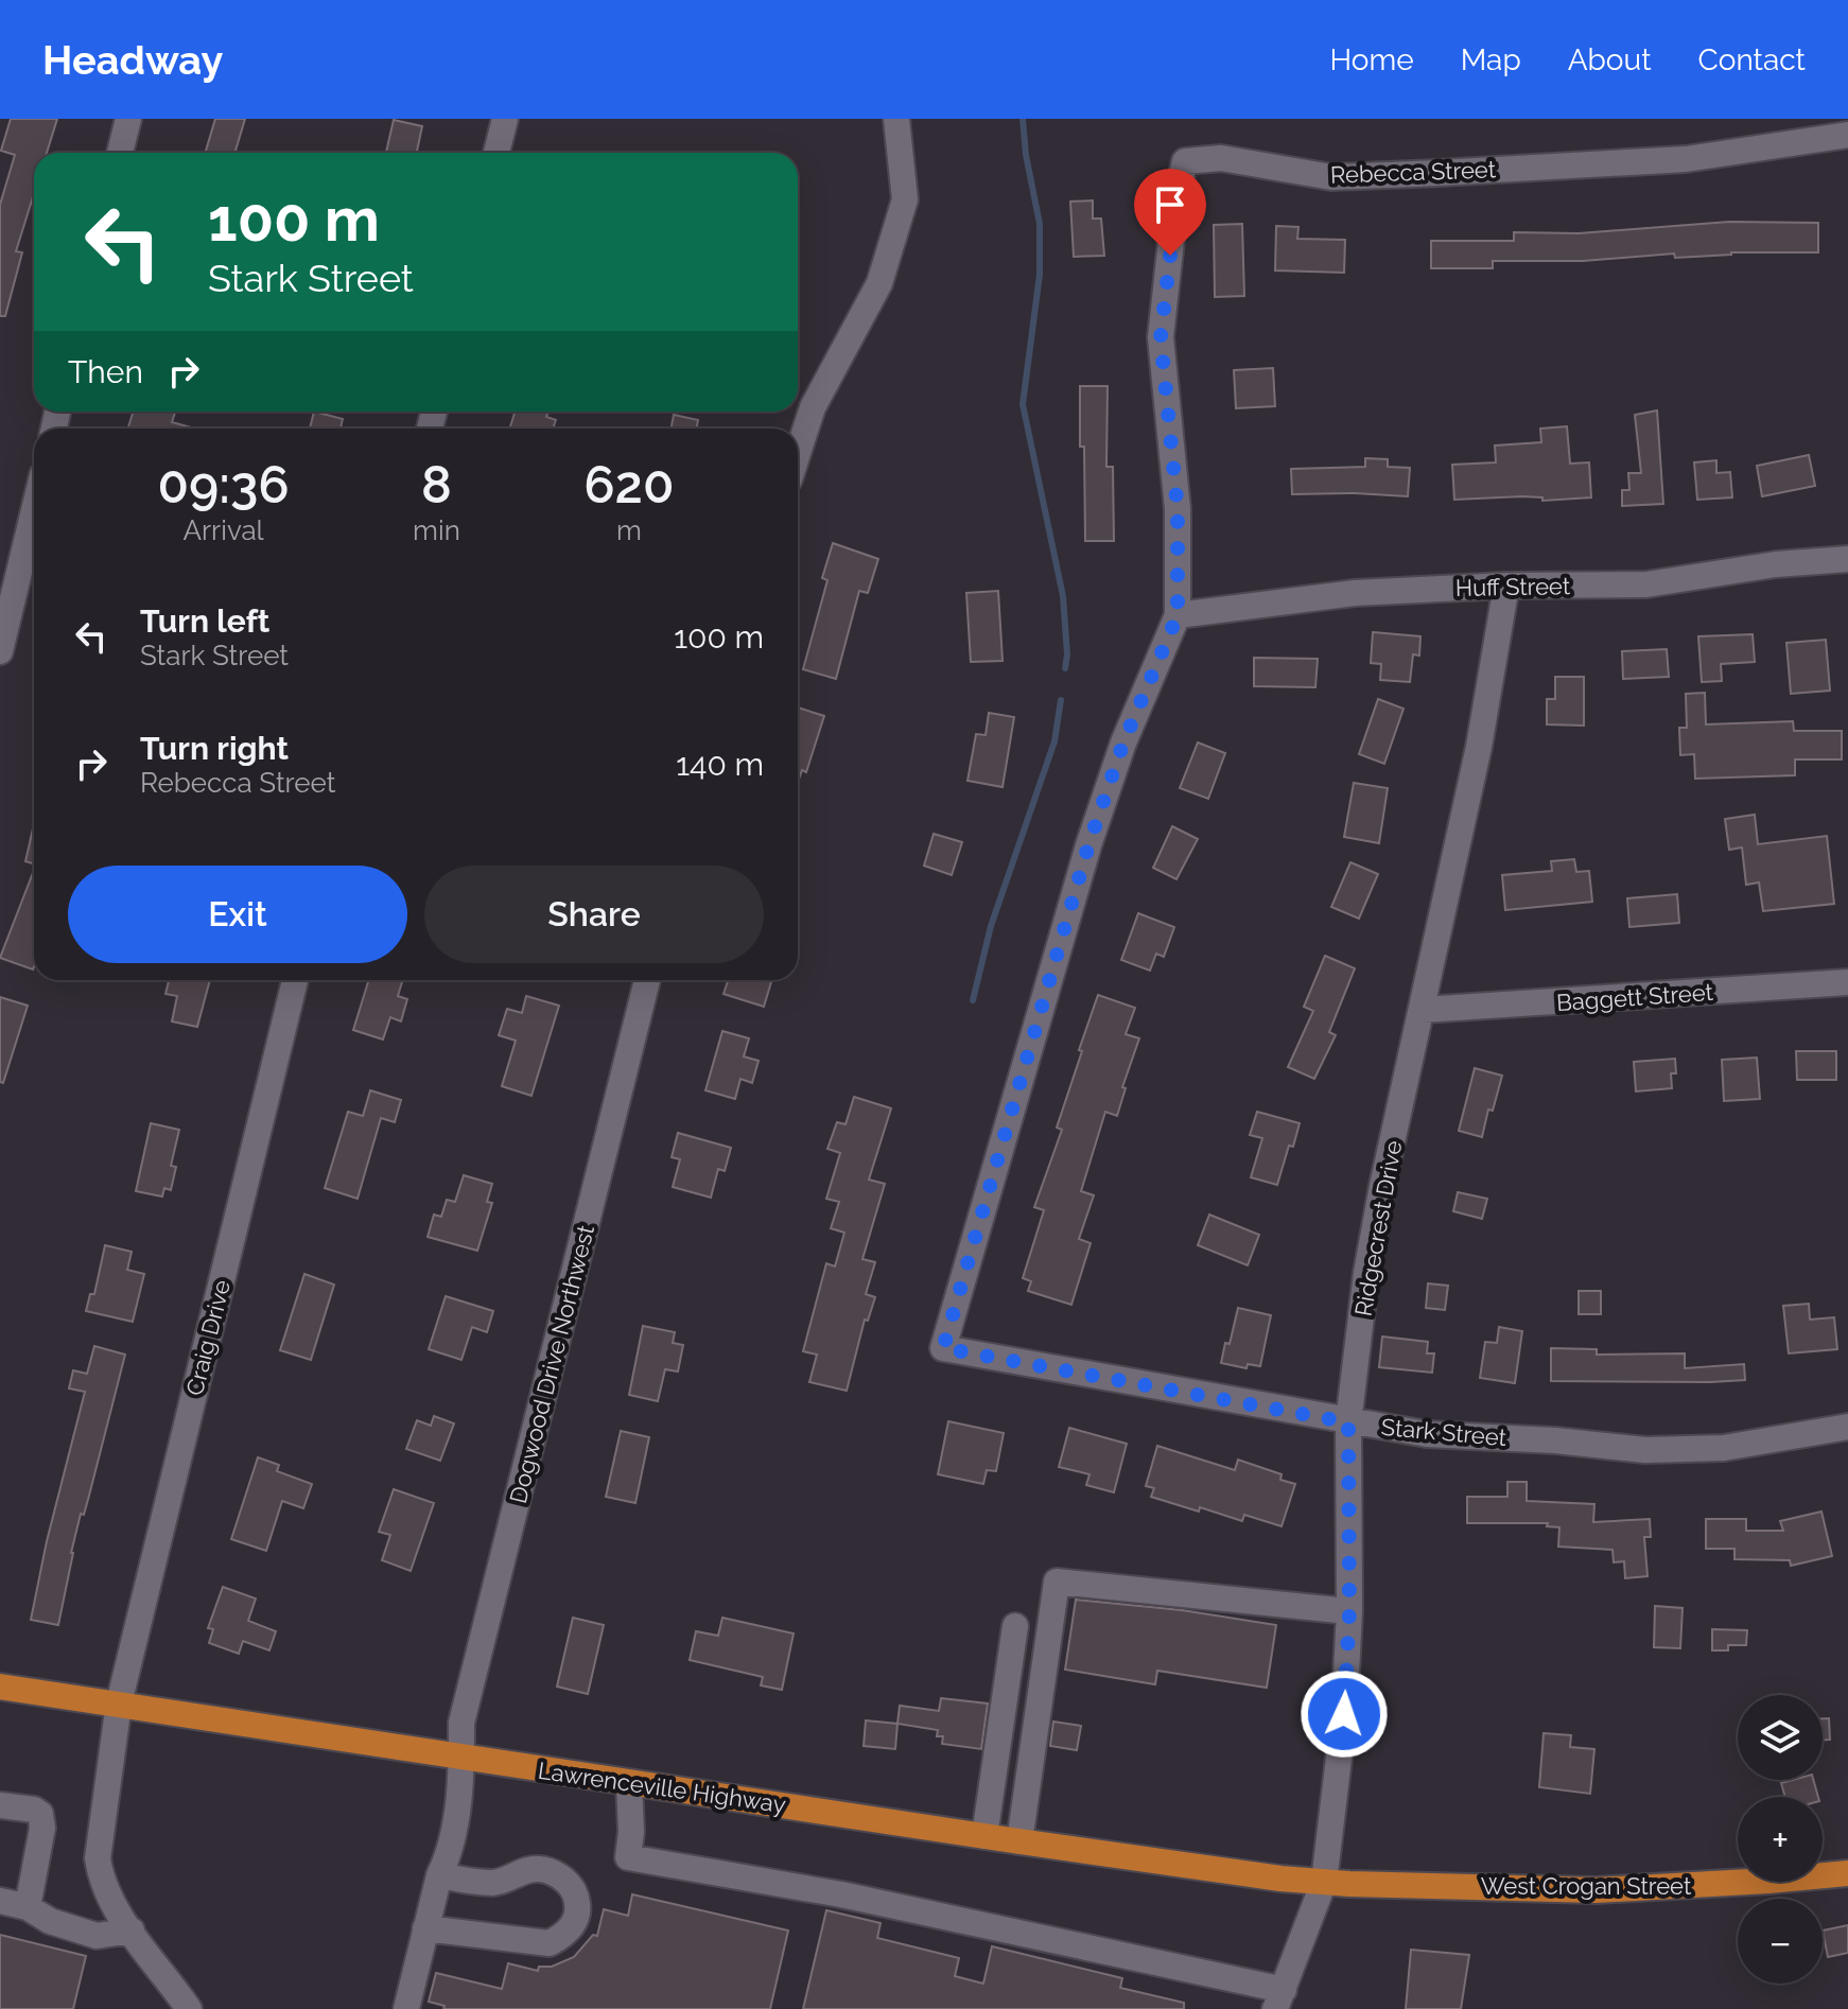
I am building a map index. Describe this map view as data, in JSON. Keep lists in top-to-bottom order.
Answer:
{
  "streets": {
    "main road": ["Lawrenceville Highway", "West Crogan Street"],
    "street": [
      "Rebecca Street",
      "Huff Street",
      "Baggett Street",
      "Ridgecrest Drive",
      "Craig Drive",
      "Dogwood Drive Northwest",
      "Stark Street"
    ]
  },
  "crossings": [
    ["Rebecca Street", "Huff Street"],
    ["Rebecca Street", "Stark Street"],
    ["Huff Street", "Ridgecrest Drive"],
    ["Baggett Street", "Ridgecrest Drive"],
    ["Ridgecrest Drive", "Stark Street"],
    ["Ridgecrest Drive", "Lawrenceville Highway"],
    ["Ridgecrest Drive", "West Crogan Street"],
    ["Craig Drive", "Lawrenceville Highway"],
    ["Dogwood Drive Northwest", "Lawrenceville Highway"],
    ["Lawrenceville Highway", "West Crogan Street"]
  ],
  "page": {
    "header": "Headway",
    "nav": [
      "Home",
      "Map",
      "About",
      "Contact"
    ],
    "turn": ["100 m", "Stark Street"],
    "then": "Then",
    "eta": [
      "09:36",
      "Arrival",
      "8",
      "min",
      "620",
      "m"
    ],
    "list": [
      {
        "name": "Turn left",
        "note": "Stark Street",
        "value": "100 m"
      },
      {
        "name": "Turn right",
        "note": "Rebecca Street",
        "value": "140 m"
      }
    ],
    "buttons": ["Exit", "Share"],
    "map_buttons": ["+", "−"]
  }
}
